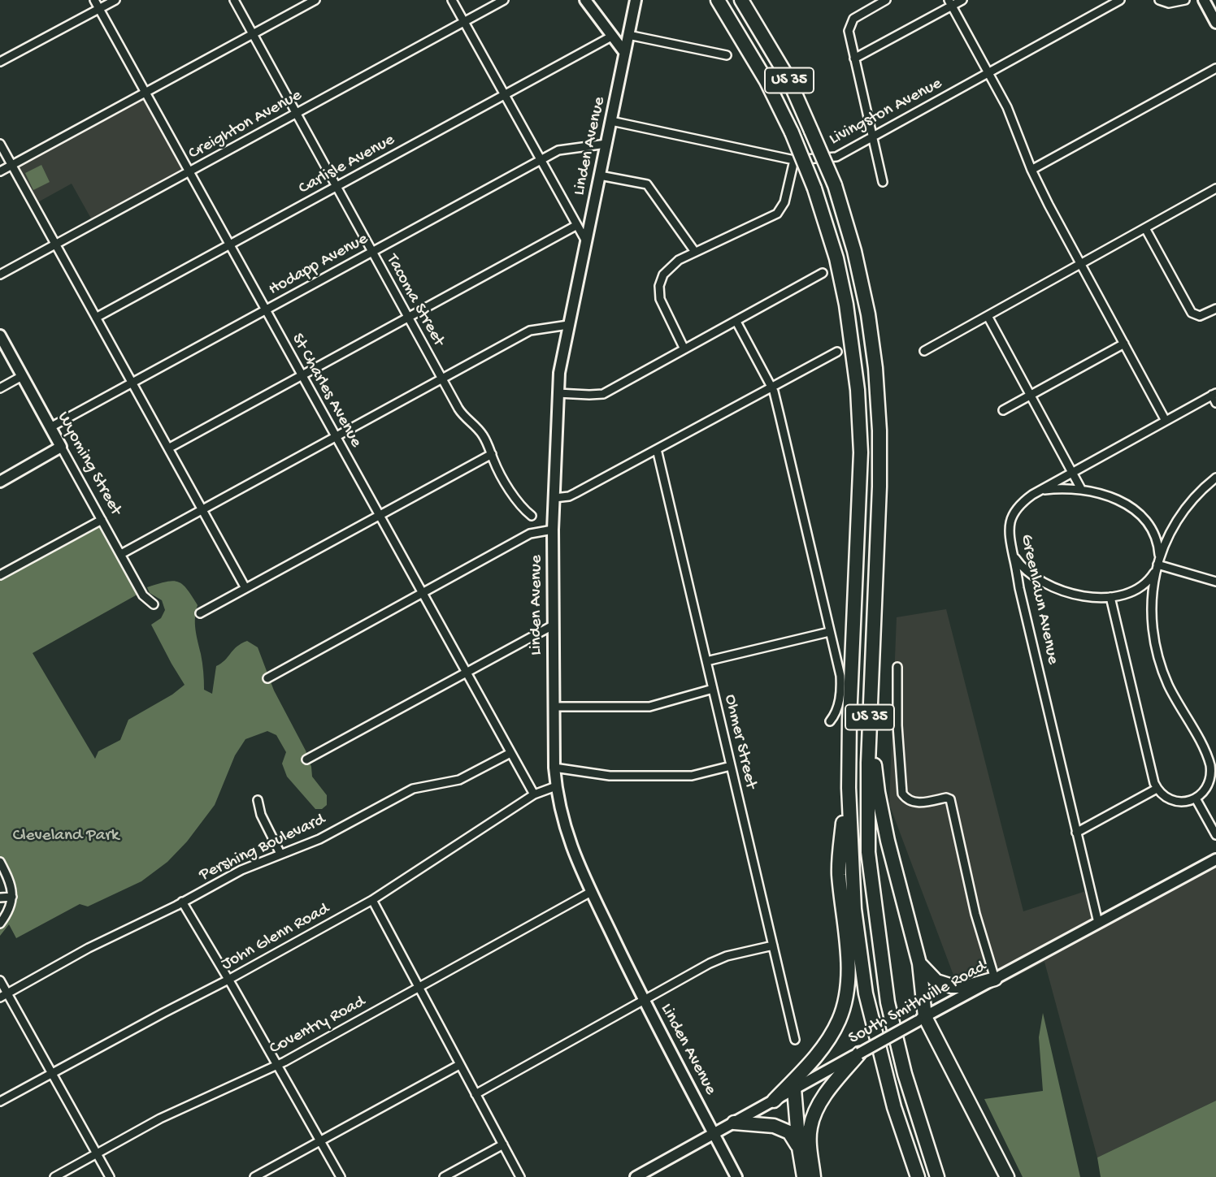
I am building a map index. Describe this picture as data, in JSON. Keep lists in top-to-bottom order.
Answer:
{
  "streets": {
    "highway": ["US 35"],
    "main road": ["Linden Avenue", "Wyoming Street", "South Smithville Road"],
    "street": [
      "Livingston Avenue",
      "Creighton Avenue",
      "Carlisle Avenue",
      "Hodapp Avenue",
      "Tacoma Street",
      "St Charles Avenue",
      "Greenlawn Avenue",
      "Ohmer Street",
      "Pershing Boulevard",
      "John Glenn Road",
      "Coventry Road"
    ]
  },
  "crossings": [
    ["Livingston Avenue", "Linden Avenue"],
    ["Creighton Avenue", "Tacoma Street"],
    ["Creighton Avenue", "St Charles Avenue"],
    ["Linden Avenue", "Hodapp Avenue"],
    ["Linden Avenue", "John Glenn Road"],
    ["Linden Avenue", "South Smithville Road"],
    ["Linden Avenue", "Coventry Road"],
    ["Carlisle Avenue", "Tacoma Street"],
    ["Carlisle Avenue", "St Charles Avenue"],
    ["Hodapp Avenue", "Tacoma Street"],
    ["Hodapp Avenue", "St Charles Avenue"],
    ["Hodapp Avenue", "Wyoming Street"],
    ["St Charles Avenue", "Pershing Boulevard"],
    ["St Charles Avenue", "John Glenn Road"],
    ["Greenlawn Avenue", "South Smithville Road"]
  ],
  "parks": ["Cleveland Park"]
}
